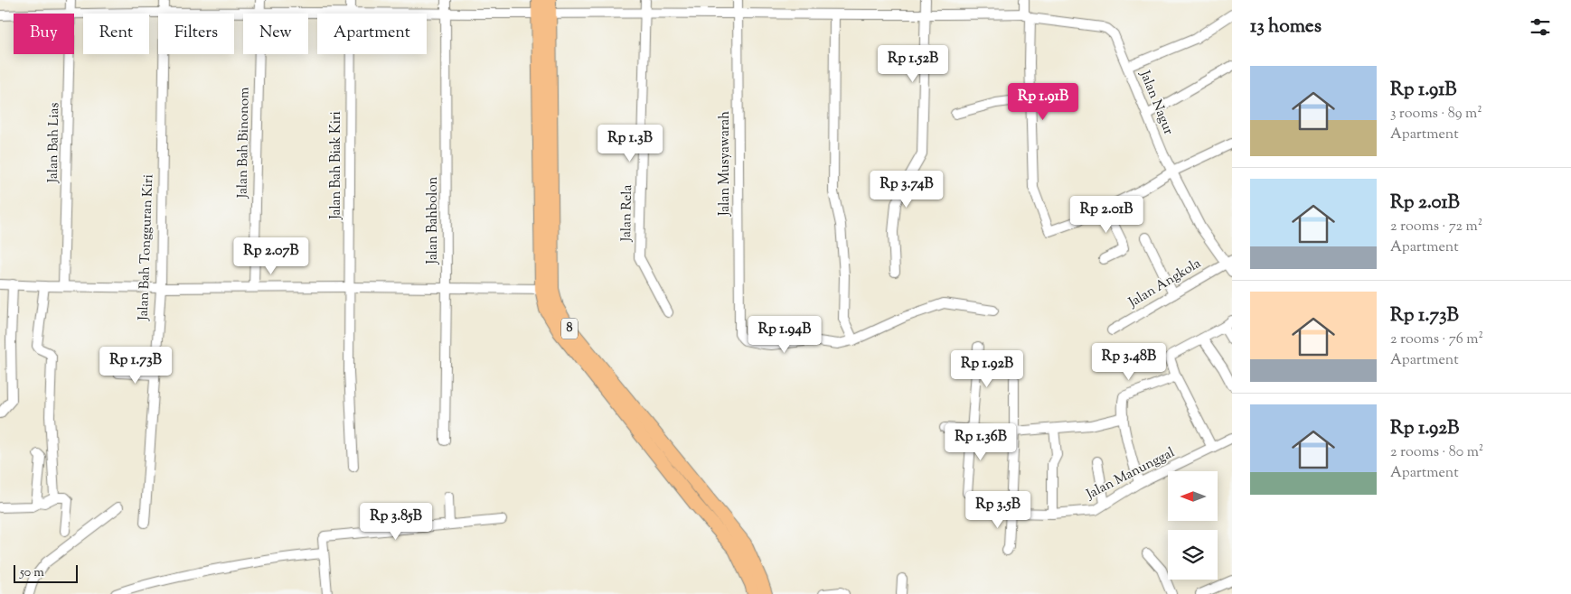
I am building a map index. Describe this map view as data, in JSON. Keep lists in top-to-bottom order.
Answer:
{
  "streets": {
    "highway": ["8"],
    "street": [
      "Jalan Nagur",
      "Jalan Bah Lias",
      "Jalan Bah Binonom",
      "Jalan Musyawarah",
      "Jalan Bah Biak Kiri",
      "Jalan Rela",
      "Jalan Bahbolon",
      "Jalan Bah Tongguran Kiri",
      "Jalan Angkola",
      "Jalan Manunggal"
    ]
  },
  "crossings": [
    ["Jalan Nagur", "Jalan Angkola"]
  ],
  "scale_bar": "50 m",
  "north": "left",
  "page": {
    "heading": "13 homes",
    "chip": [
      "Buy",
      "Rent",
      "Filters",
      "New",
      "Apartment"
    ],
    "price": [
      "Rp 1.52B",
      "Rp 1.91B",
      "Rp 1.3B",
      "Rp 3.74B",
      "Rp 2.01B",
      "Rp 2.07B",
      "Rp 1.94B",
      "Rp 3.48B",
      "Rp 1.73B",
      "Rp 1.92B",
      "Rp 1.36B",
      "Rp 3.5B",
      "Rp 3.85B"
    ],
    "list": [
      {
        "name": "Rp 1.91B",
        "note": "3 rooms · 89 m² · Apartment"
      },
      {
        "name": "Rp 2.01B",
        "note": "2 rooms · 72 m² · Apartment"
      },
      {
        "name": "Rp 1.73B",
        "note": "2 rooms · 76 m² · Apartment"
      },
      {
        "name": "Rp 1.92B",
        "note": "2 rooms · 80 m² · Apartment"
      }
    ],
    "scale": "50 m"
  }
}
